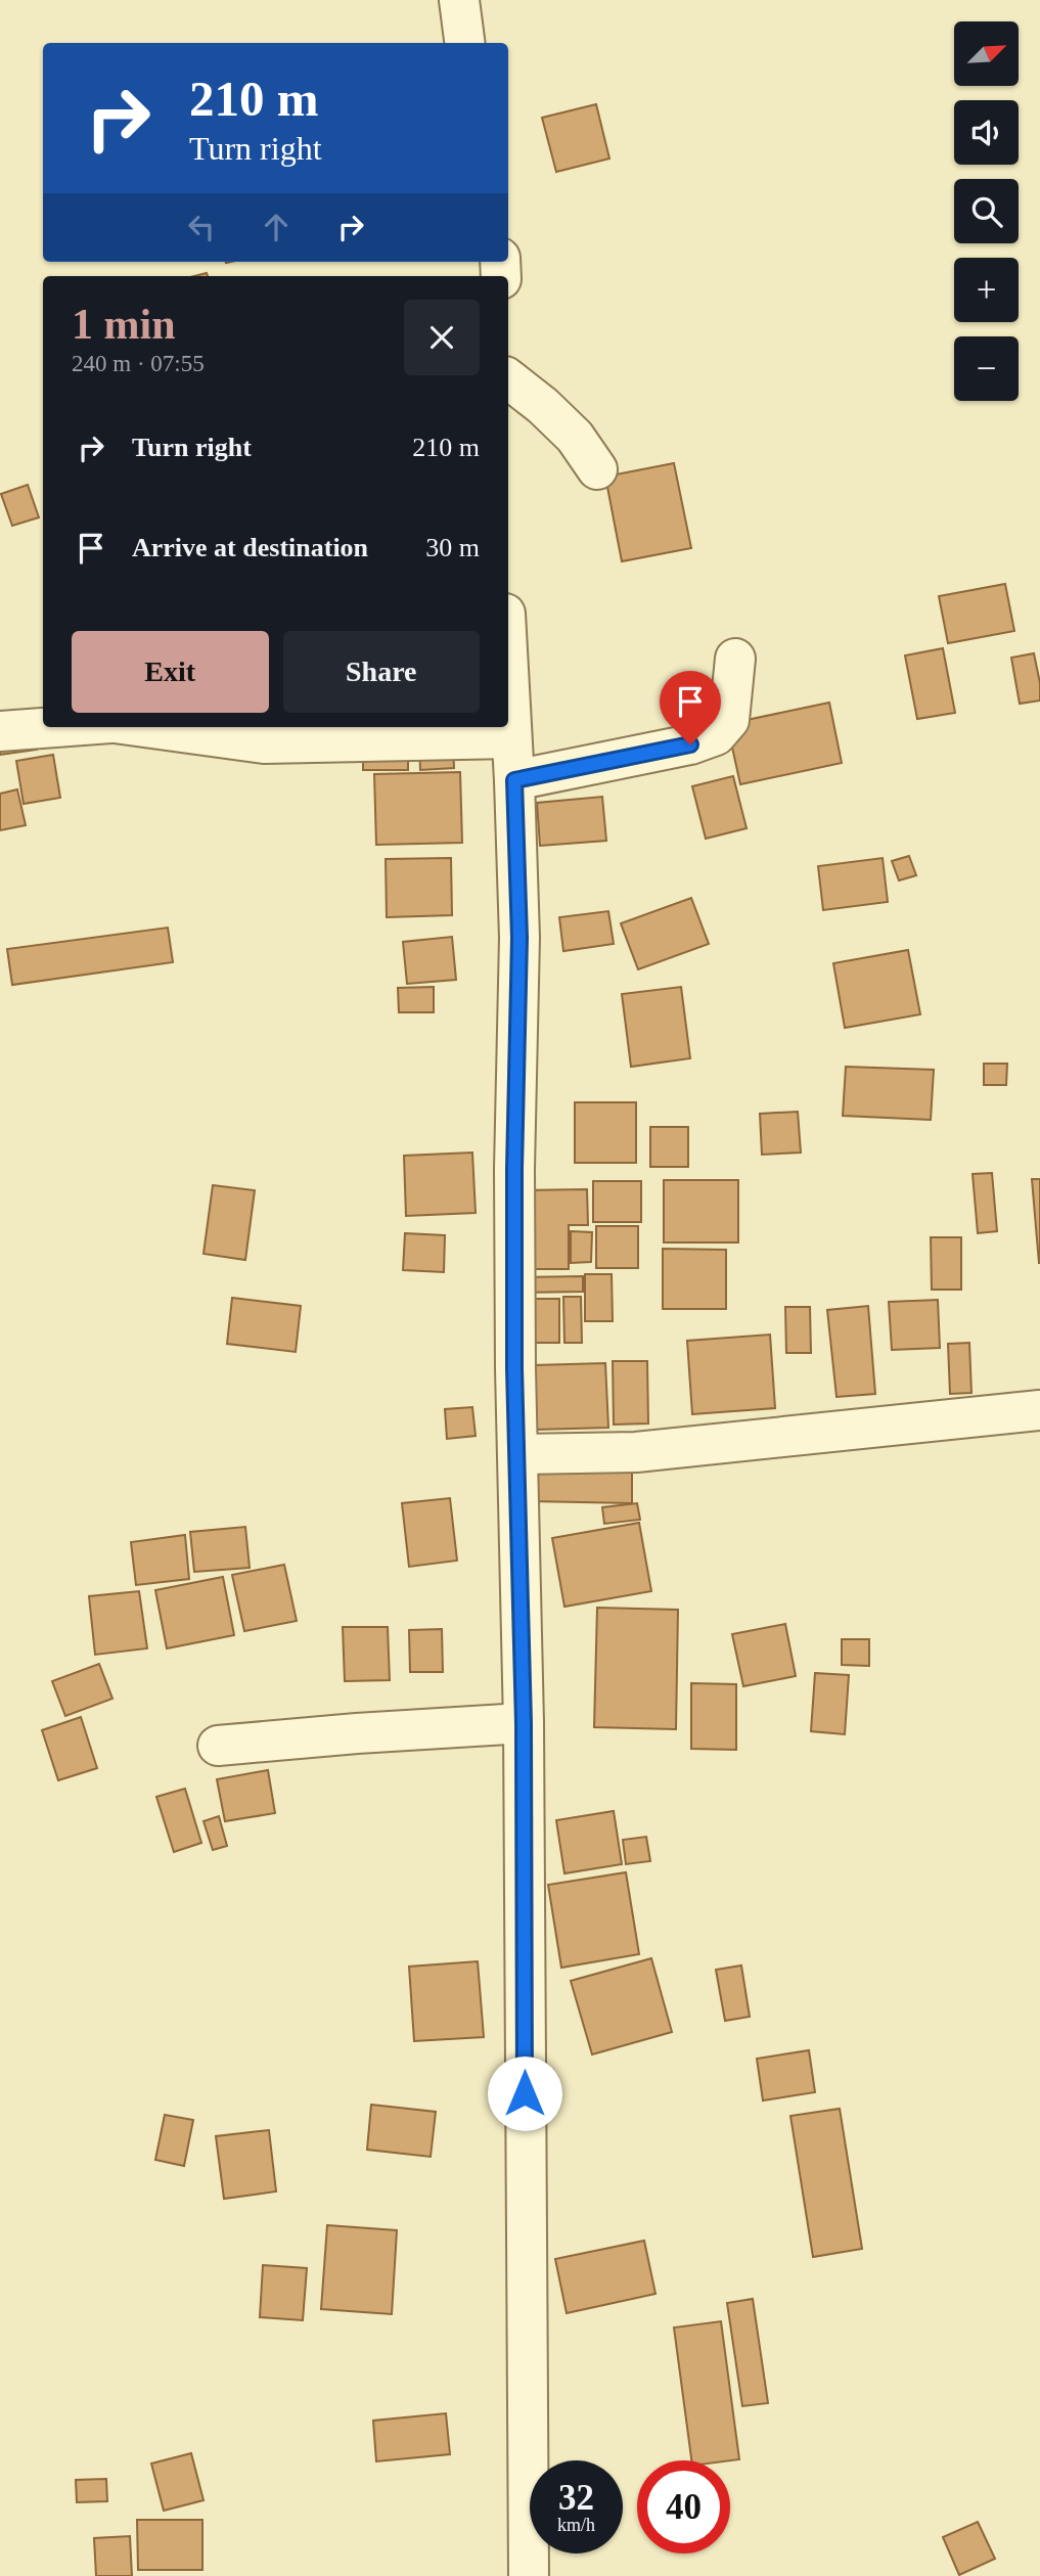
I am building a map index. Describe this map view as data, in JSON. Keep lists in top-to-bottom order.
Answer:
{
  "north": "top right",
  "page": {
    "map_buttons": ["+", "−"],
    "turn": ["210 m", "Turn right"],
    "heading": ["1 min", "240 m · 07:55"],
    "list": [
      {
        "name": "Turn right",
        "value": "210 m"
      },
      {
        "name": "Arrive at destination",
        "value": "30 m"
      }
    ],
    "buttons": ["Exit", "Share"],
    "speed": "32 km/h",
    "limit": "40"
  }
}
